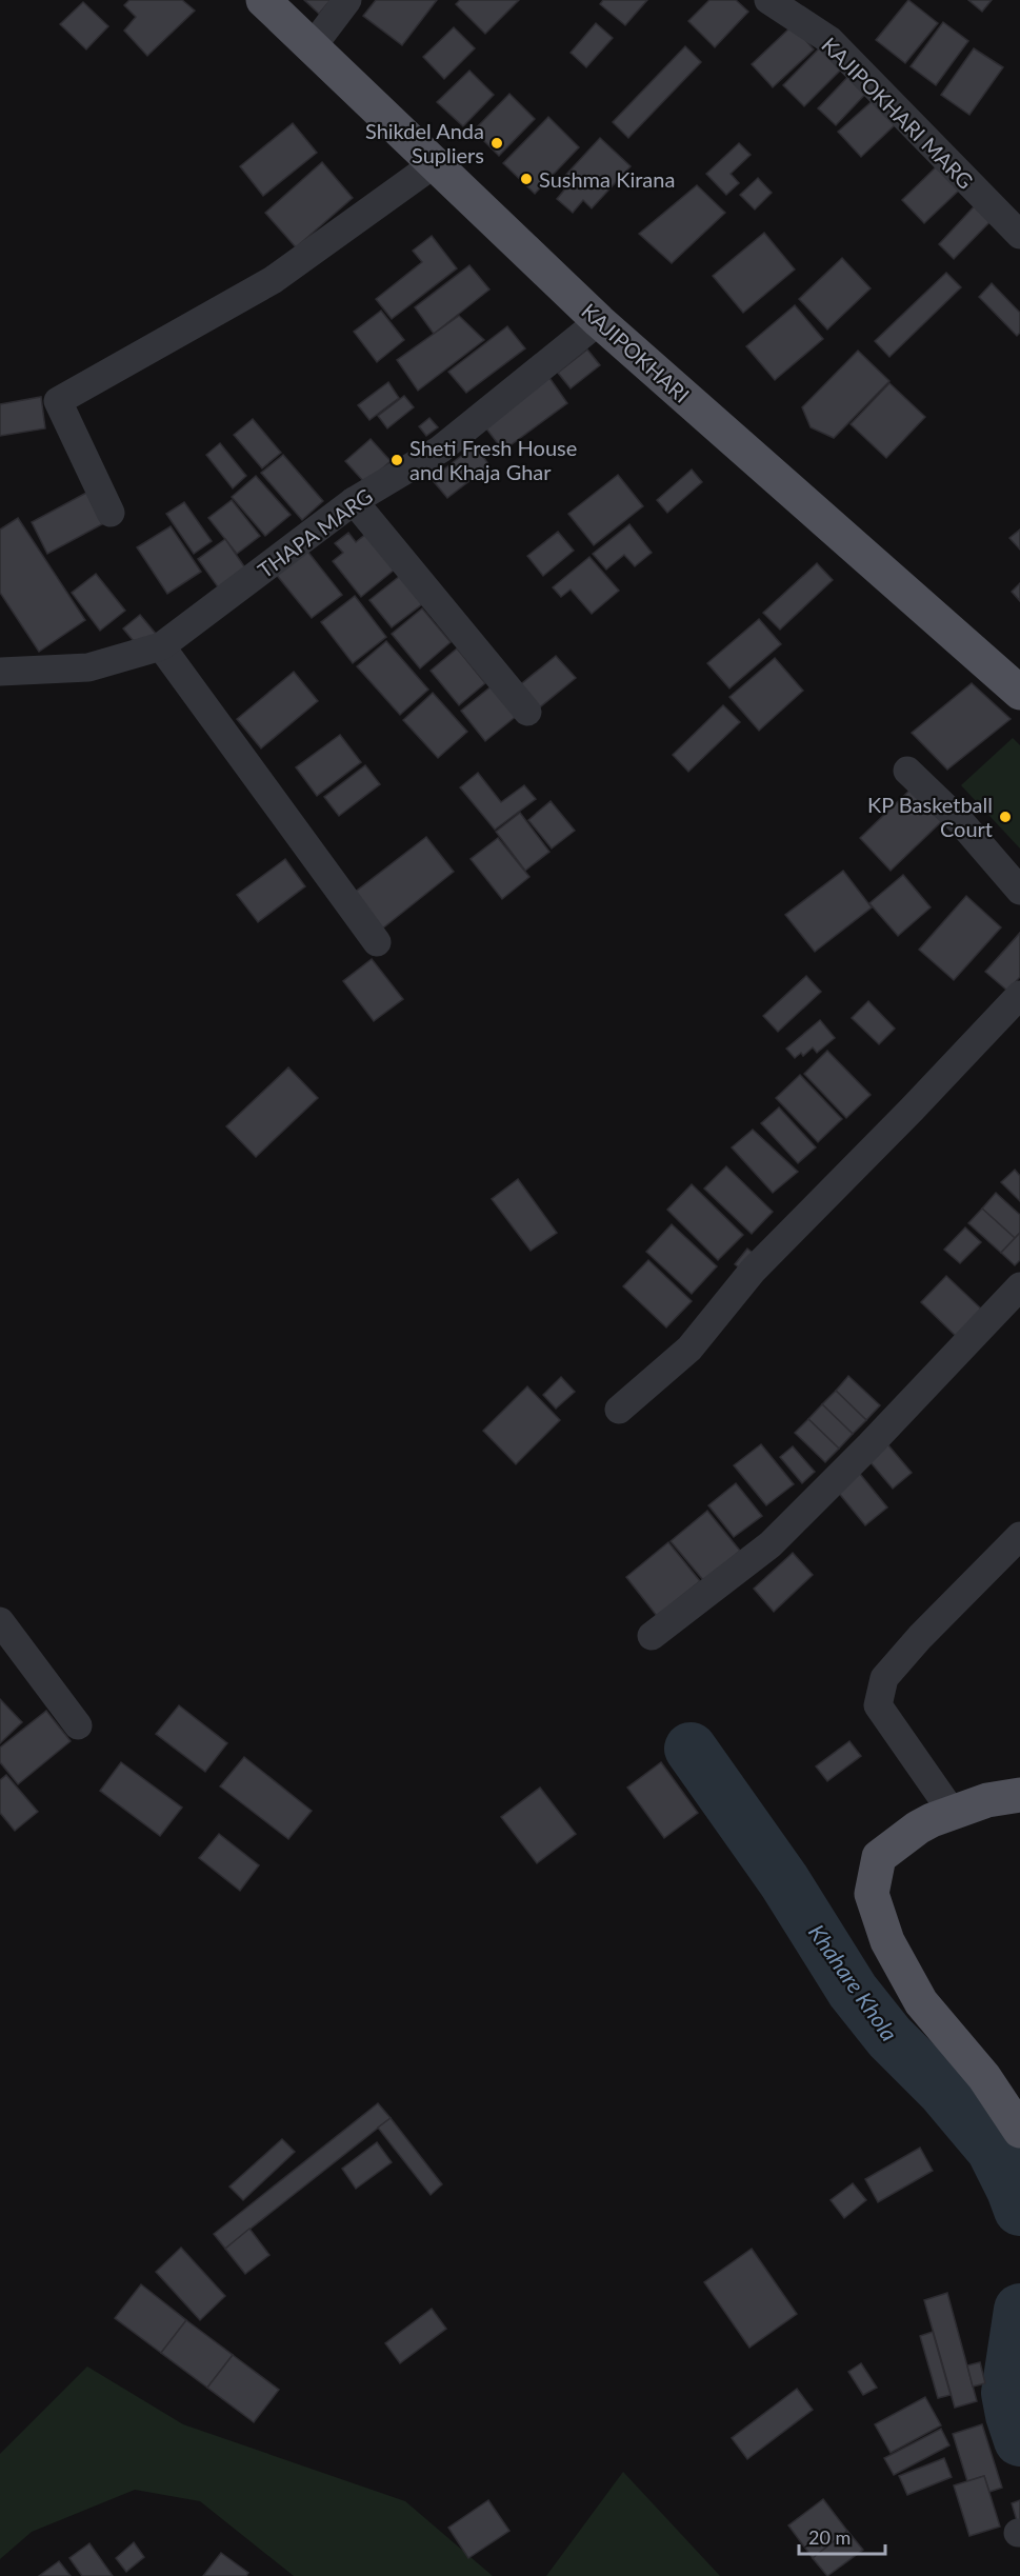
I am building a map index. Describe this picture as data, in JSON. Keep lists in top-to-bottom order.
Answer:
{
  "streets": {
    "main road": ["KAJIPOKHARI"],
    "street": ["KAJIPOKHARI MARG", "THAPA MARG"]
  },
  "crossings": [
    ["KAJIPOKHARI", "THAPA MARG"]
  ],
  "water": ["Khahare Khola"],
  "places": [
    "Shikdel Anda Supliers",
    "Sushma Kirana",
    "Sheti Fresh House and Khaja Ghar",
    "KP Basketball Court"
  ],
  "scale_bar": "20 m"
}
